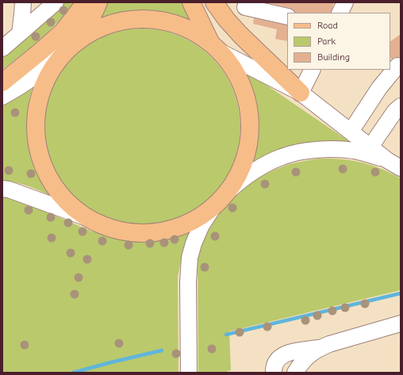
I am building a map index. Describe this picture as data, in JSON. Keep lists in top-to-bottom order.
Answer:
{
  "legend": ["Road", "Park", "Building"]
}
